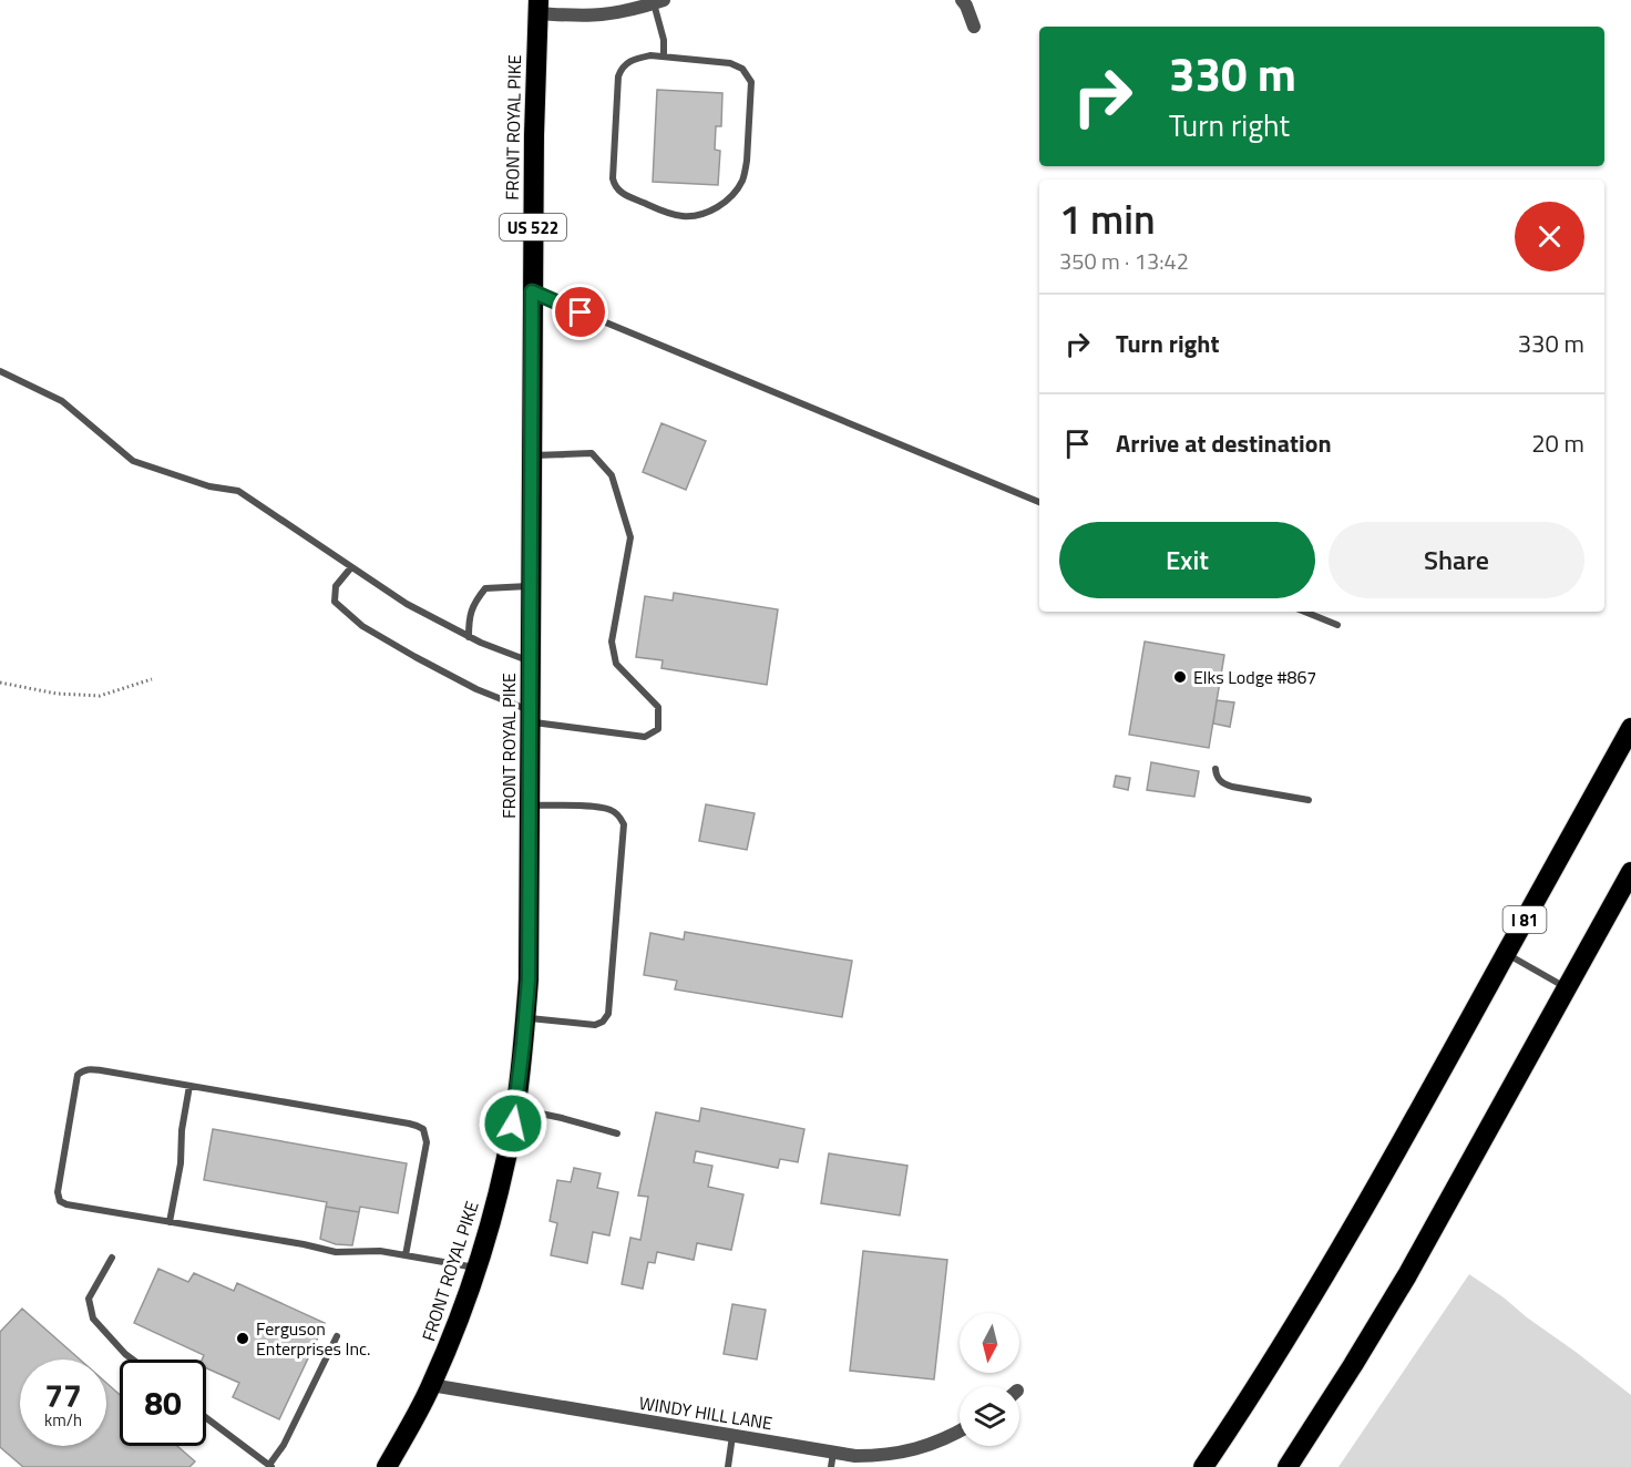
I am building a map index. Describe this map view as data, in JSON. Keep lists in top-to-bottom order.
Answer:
{
  "streets": {
    "highway": ["FRONT ROYAL PIKE", "US 522", "I 81"],
    "street": ["WINDY HILL LANE"]
  },
  "crossings": [
    ["FRONT ROYAL PIKE", "WINDY HILL LANE"]
  ],
  "places": ["Elks Lodge #867", "Ferguson Enterprises Inc."],
  "north": "bottom",
  "page": {
    "turn": ["330 m", "Turn right"],
    "heading": ["1 min", "350 m · 13:42"],
    "list": [
      {
        "name": "Turn right",
        "value": "330 m"
      },
      {
        "name": "Arrive at destination",
        "value": "20 m"
      }
    ],
    "buttons": ["Exit", "Share"],
    "speed": "77 km/h",
    "limit": "80"
  }
}
